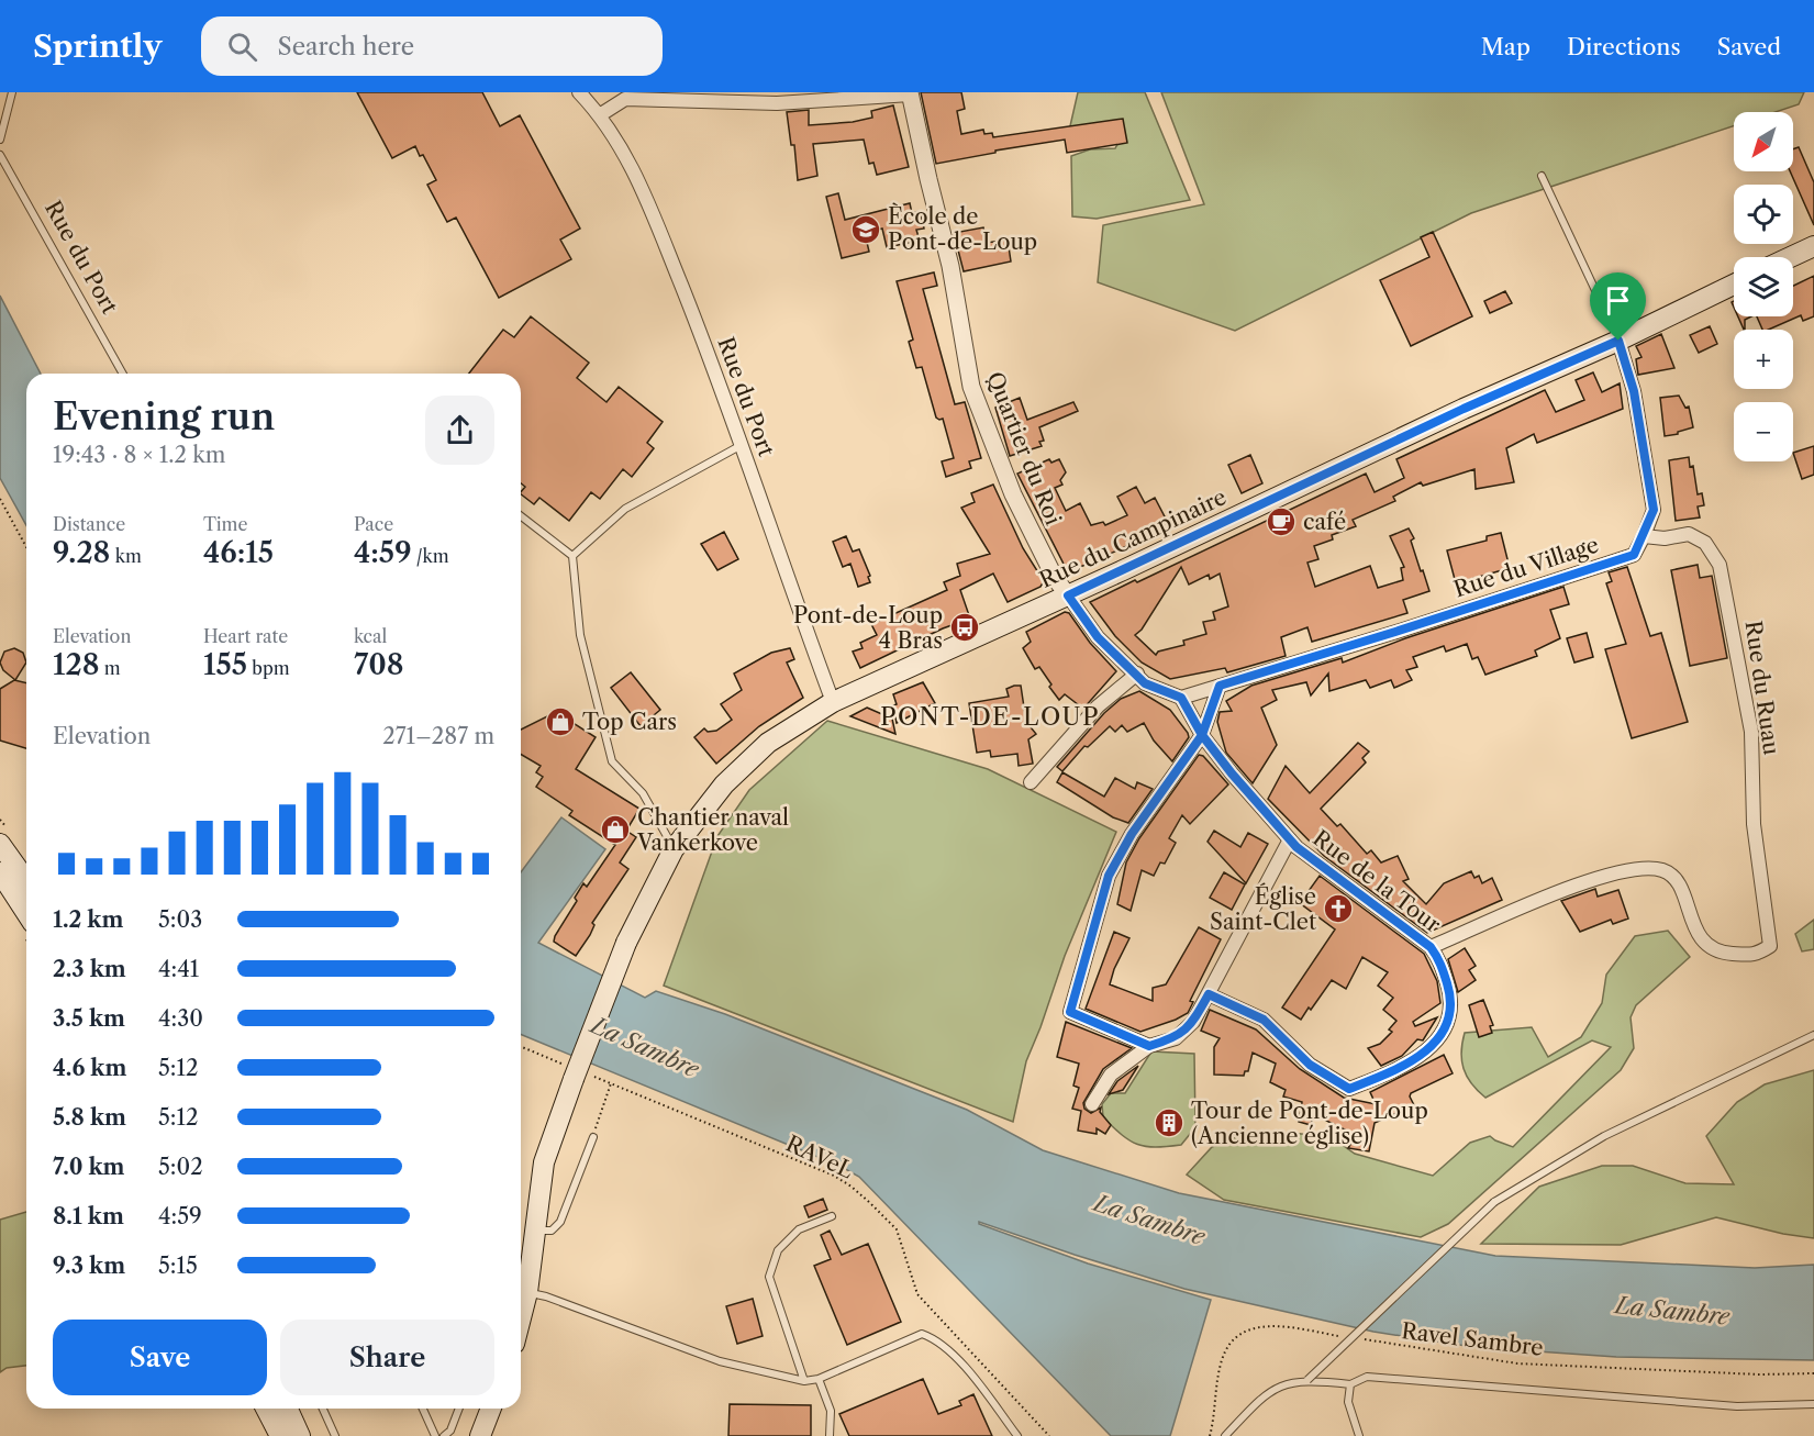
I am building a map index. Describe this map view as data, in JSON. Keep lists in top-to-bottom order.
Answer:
{
  "streets": {
    "main road": ["Rue du Campinaire"],
    "street": [
      "Rue du Port",
      "Quartier du Roi",
      "Rue du Village",
      "Rue du Ruau",
      "Rue de la Tour"
    ],
    "path": ["RAVeL", "Ravel Sambre"]
  },
  "crossings": [
    ["Rue du Port", "Rue du Campinaire"],
    ["Quartier du Roi", "Rue du Campinaire"],
    ["Quartier du Roi", "Rue du Village"],
    ["Quartier du Roi", "Rue de la Tour"],
    ["Rue du Campinaire", "Rue du Village"],
    ["Rue du Campinaire", "RAVeL"],
    ["Rue du Village", "Rue du Ruau"],
    ["Rue du Village", "Rue de la Tour"],
    ["Rue du Ruau", "Rue de la Tour"]
  ],
  "districts": ["PONT-DE-LOUP"],
  "water": ["La Sambre"],
  "places": {
    "school or university": ["Ècole de Pont-de-Loup"],
    "cafe": ["café"],
    "bus stop": ["Pont-de-Loup 4 Bras"],
    "shop": ["Top Cars", "Chantier naval Vankerkove"],
    "church": ["Église Saint-Clet"],
    "building": ["Tour de Pont-de-Loup (Ancienne église)"]
  },
  "north": "bottom left",
  "page": {
    "header": "Sprintly",
    "search": "Search here",
    "nav": ["Map", "Directions", "Saved"],
    "map_buttons": ["+", "−"],
    "heading": ["Evening run", "19:43 · 8 × 1.2 km"],
    "stats": [
      ["Distance", "9.28 km"],
      ["Time", "46:15"],
      ["Pace", "4:59 /km"],
      ["Elevation", "128 m"],
      ["Heart rate", "155 bpm"],
      ["kcal", "708"]
    ],
    "chart": ["Elevation", "271–287 m"],
    "list": [
      {
        "name": "1.2 km",
        "note": "5:03"
      },
      {
        "name": "2.3 km",
        "note": "4:41"
      },
      {
        "name": "3.5 km",
        "note": "4:30"
      },
      {
        "name": "4.6 km",
        "note": "5:12"
      },
      {
        "name": "5.8 km",
        "note": "5:12"
      },
      {
        "name": "7.0 km",
        "note": "5:02"
      },
      {
        "name": "8.1 km",
        "note": "4:59"
      },
      {
        "name": "9.3 km",
        "note": "5:15"
      }
    ],
    "buttons": ["Save", "Share"]
  }
}
